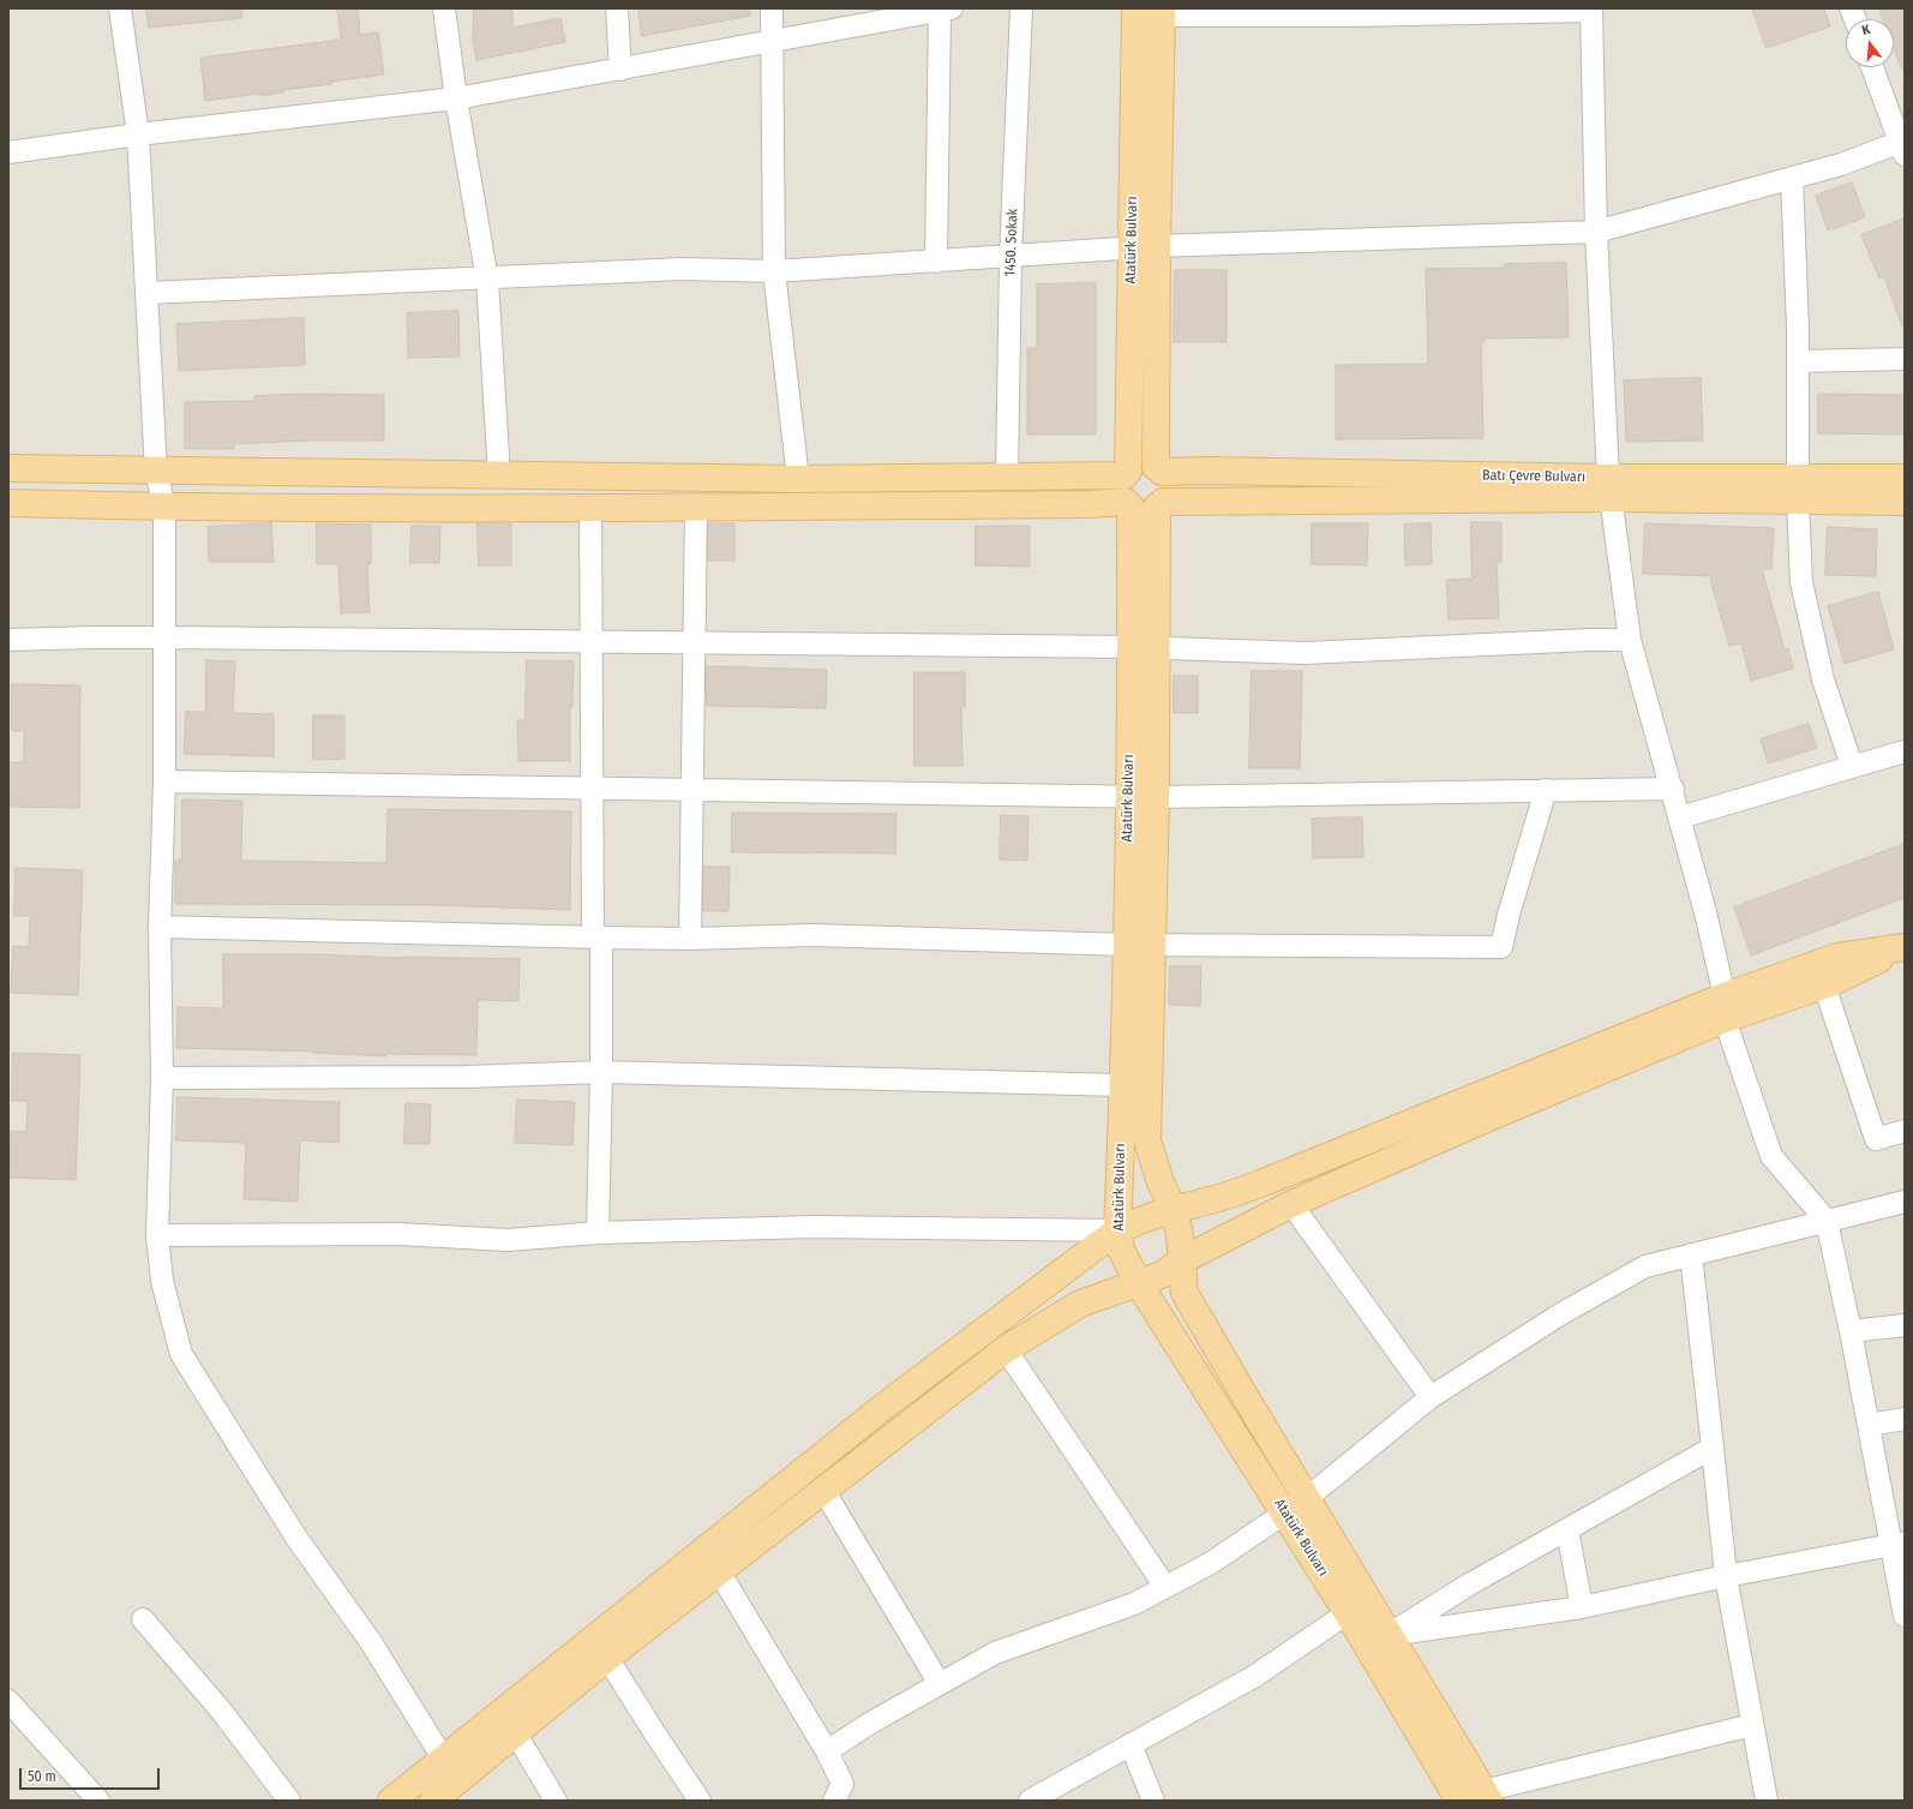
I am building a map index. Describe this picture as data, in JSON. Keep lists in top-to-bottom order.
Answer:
{
  "streets": {
    "main road": ["Atatürk Bulvarı", "Batı Çevre Bulvarı"],
    "street": ["1450. Sokak"]
  },
  "crossings": [
    ["Atatürk Bulvarı", "Batı Çevre Bulvarı"]
  ],
  "scale_bar": "50 m",
  "north": "top"
}
